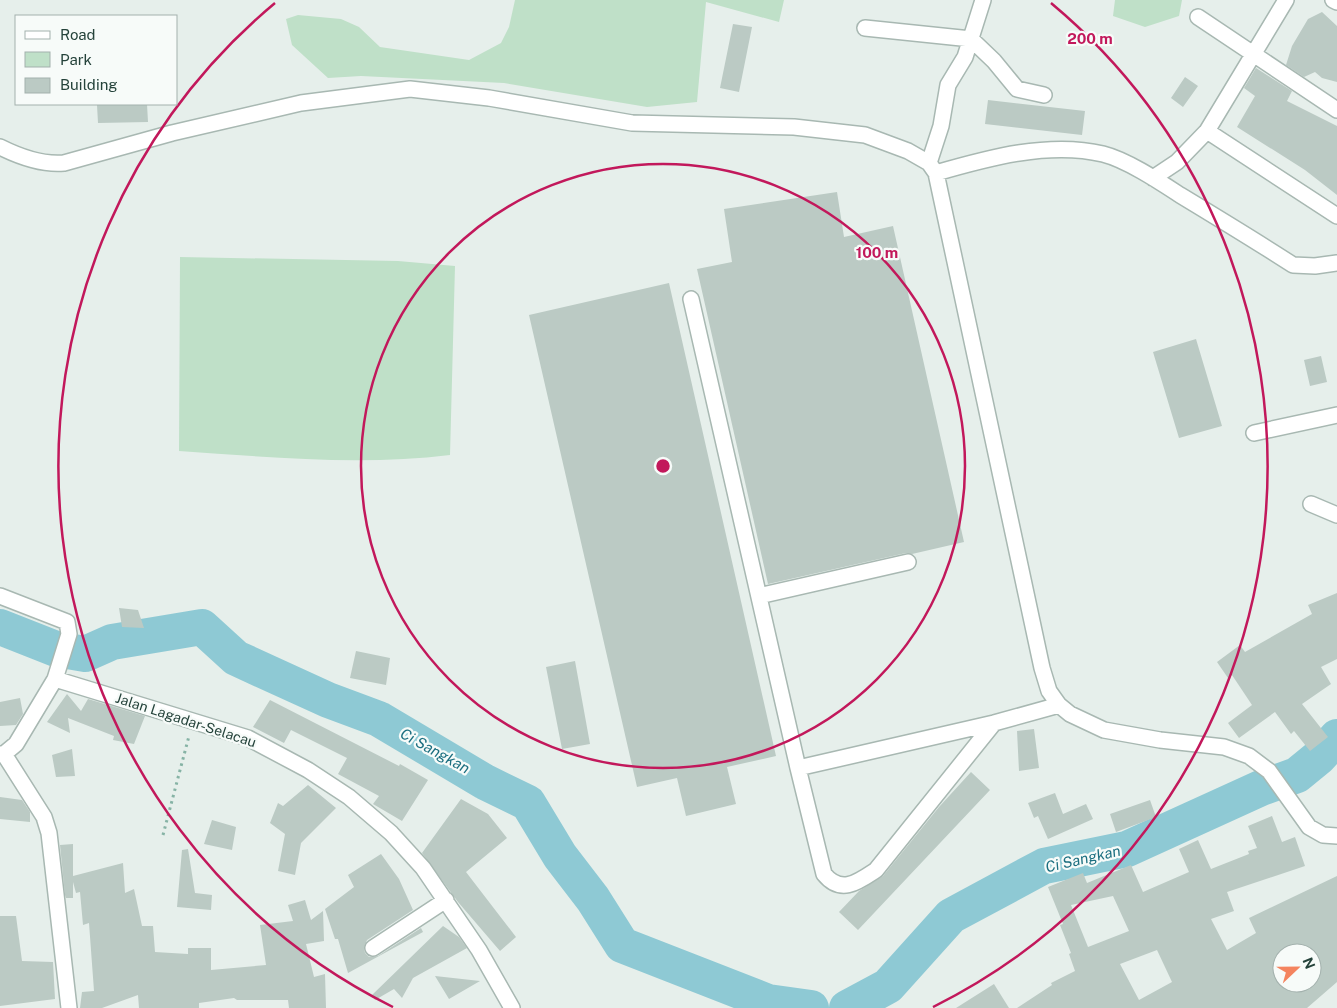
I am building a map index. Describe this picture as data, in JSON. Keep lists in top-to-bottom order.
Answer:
{
  "streets": {
    "street": ["Jalan Lagadar-Selacau"]
  },
  "water": ["Ci Sangkan"],
  "legend": ["Road", "Park", "Building"],
  "north": "right",
  "rings": ["200 m", "100 m"]
}
